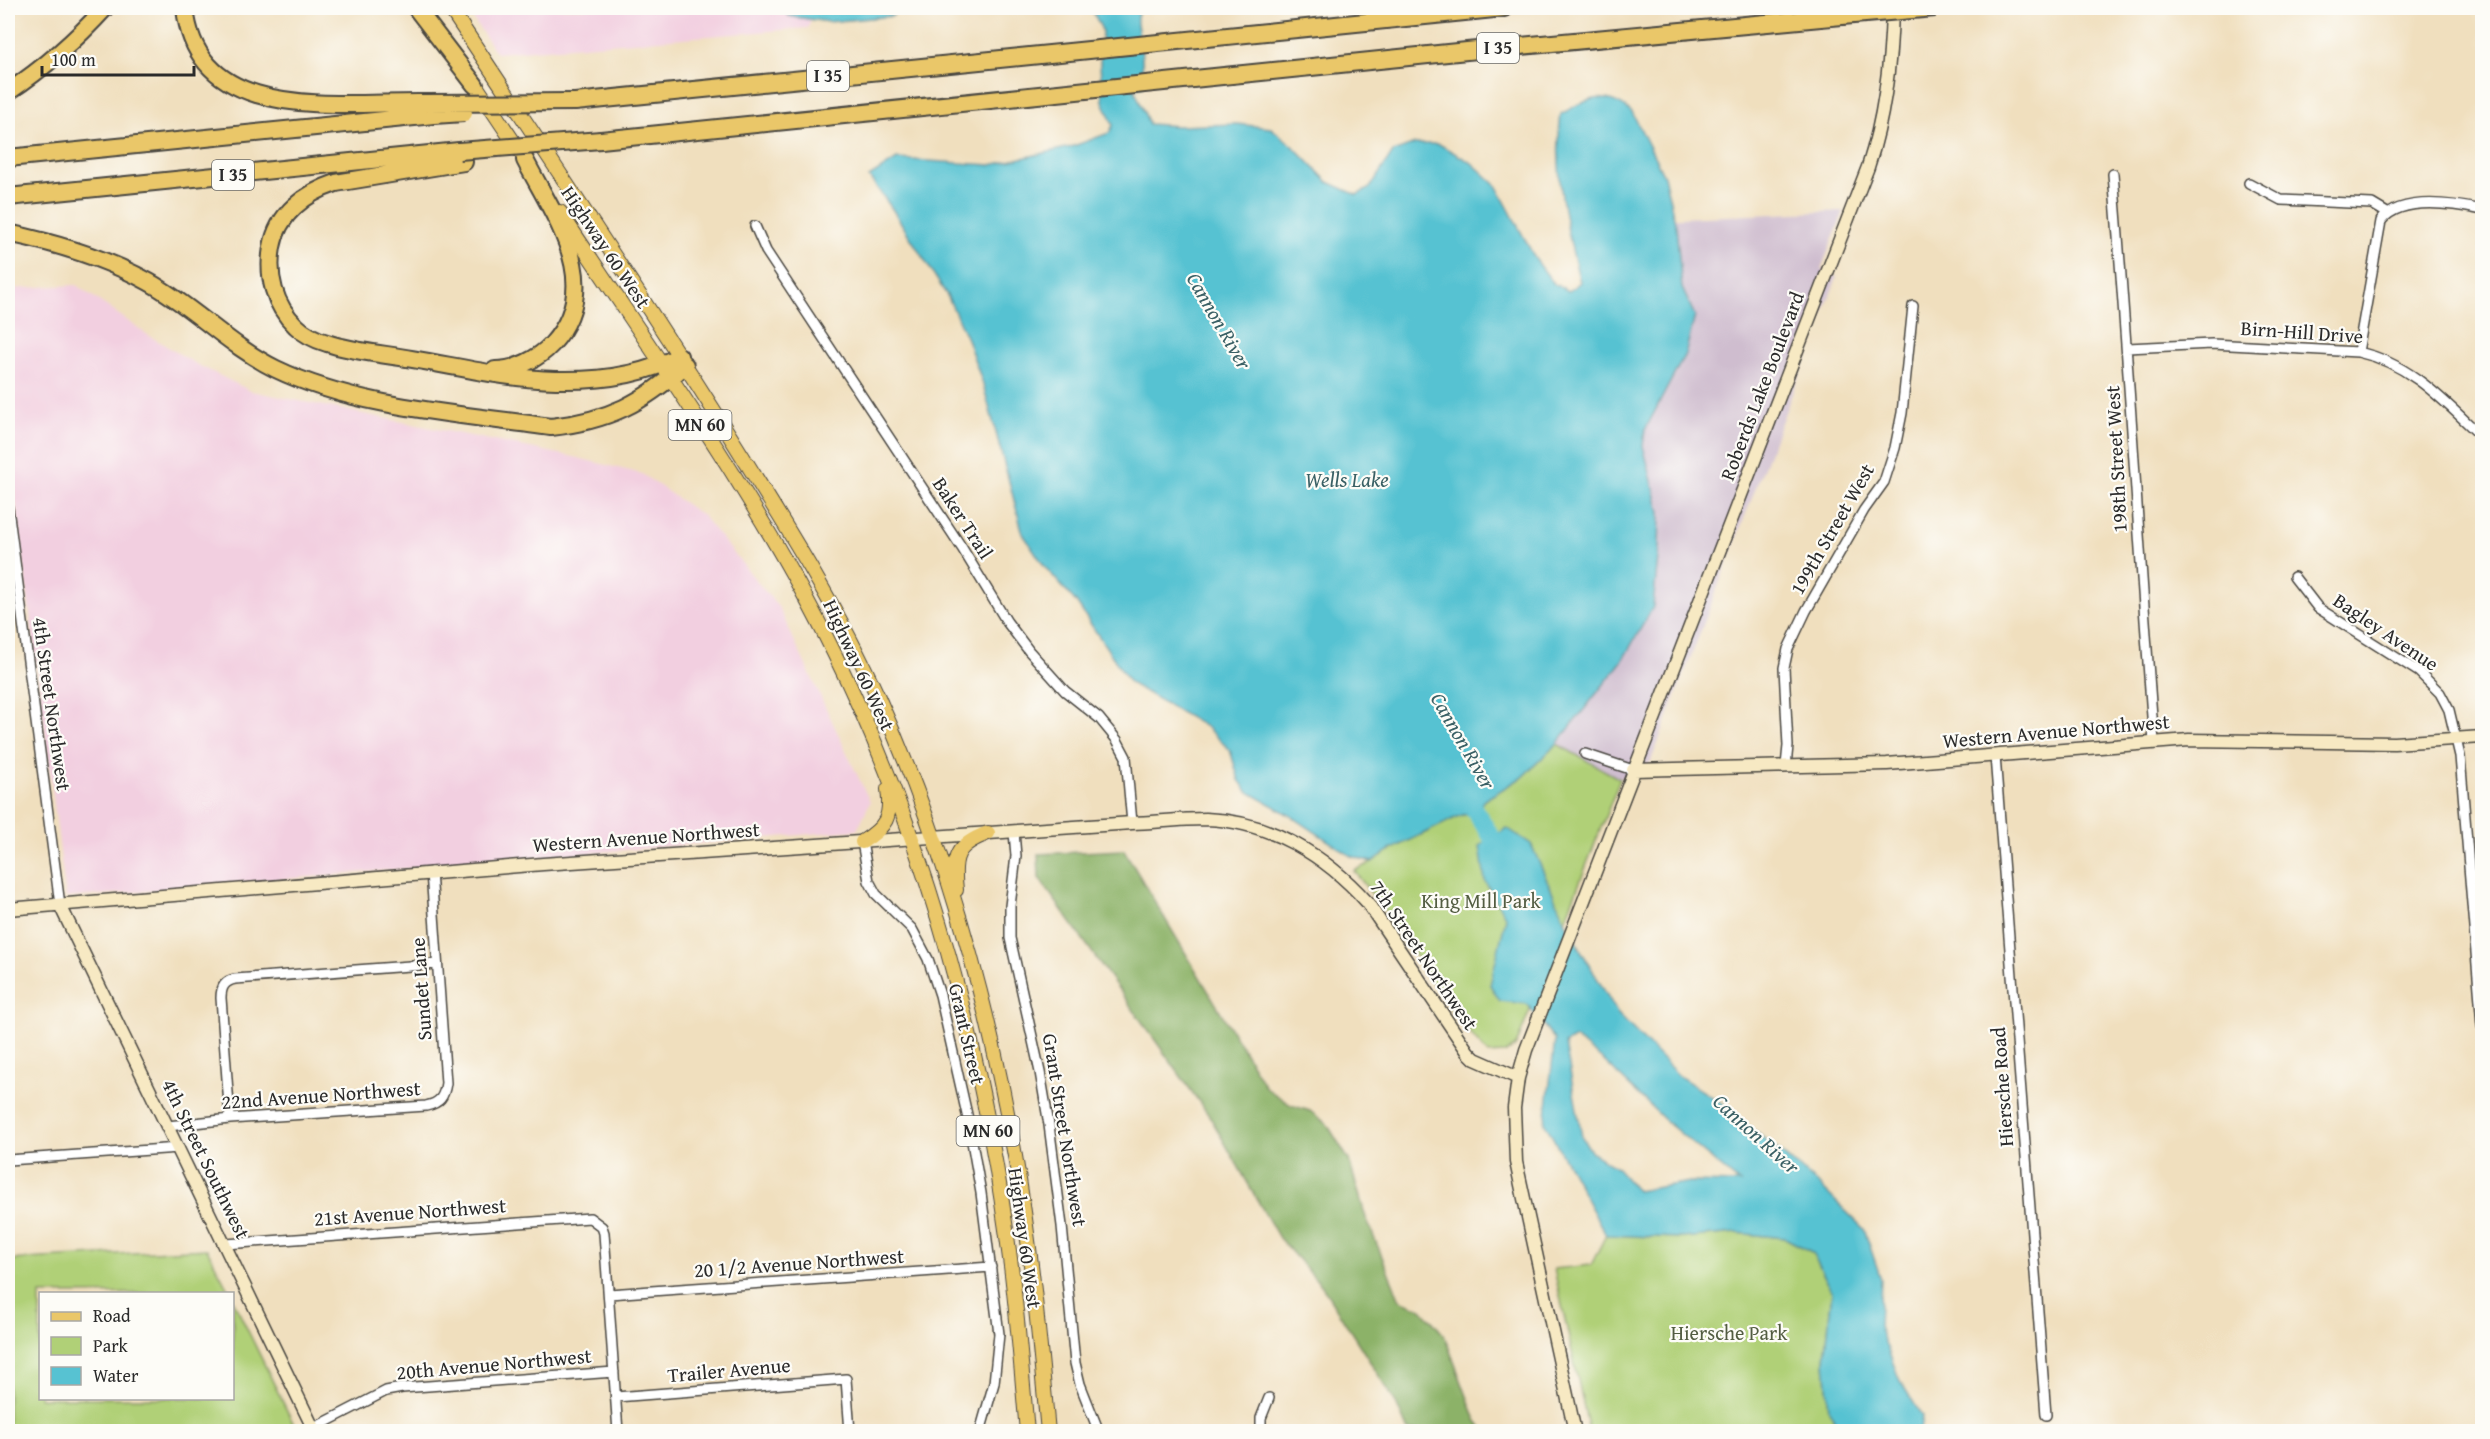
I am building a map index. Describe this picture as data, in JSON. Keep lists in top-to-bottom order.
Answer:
{
  "streets": {
    "highway": ["I 35"],
    "main road": ["Highway 60 West", "MN 60"],
    "street": [
      "Birn-Hill Drive",
      "Roberds Lake Boulevard",
      "198th Street West",
      "Baker Trail",
      "199th Street West",
      "Bagley Avenue",
      "4th Street Northwest",
      "Western Avenue Northwest",
      "7th Street Northwest",
      "Sundet Lane",
      "Grant Street",
      "Hiersche Road",
      "22nd Avenue Northwest",
      "Grant Street Northwest",
      "4th Street Southwest",
      "21st Avenue Northwest",
      "20 1/2 Avenue Northwest",
      "20th Avenue Northwest",
      "Trailer Avenue"
    ]
  },
  "crossings": [
    ["Highway 60 West", "Western Avenue Northwest"],
    ["Birn-Hill Drive", "198th Street West"],
    ["Roberds Lake Boulevard", "Western Avenue Northwest"],
    ["198th Street West", "Western Avenue Northwest"],
    ["Baker Trail", "Western Avenue Northwest"],
    ["199th Street West", "Western Avenue Northwest"],
    ["Bagley Avenue", "Western Avenue Northwest"],
    ["4th Street Northwest", "Western Avenue Northwest"],
    ["4th Street Northwest", "4th Street Southwest"],
    ["Western Avenue Northwest", "7th Street Northwest"],
    ["Western Avenue Northwest", "Sundet Lane"],
    ["Western Avenue Northwest", "Grant Street"],
    ["Western Avenue Northwest", "Hiersche Road"],
    ["Western Avenue Northwest", "Grant Street Northwest"],
    ["Western Avenue Northwest", "4th Street Southwest"],
    ["Sundet Lane", "22nd Avenue Northwest"],
    ["Grant Street", "20 1/2 Avenue Northwest"],
    ["22nd Avenue Northwest", "4th Street Southwest"],
    ["4th Street Southwest", "21st Avenue Northwest"],
    ["4th Street Southwest", "20th Avenue Northwest"],
    ["21st Avenue Northwest", "20 1/2 Avenue Northwest"]
  ],
  "water": ["Cannon River", "Wells Lake"],
  "parks": ["King Mill Park", "Hiersche Park"],
  "legend": ["Road", "Park", "Water"],
  "scale_bar": "100 m"
}
